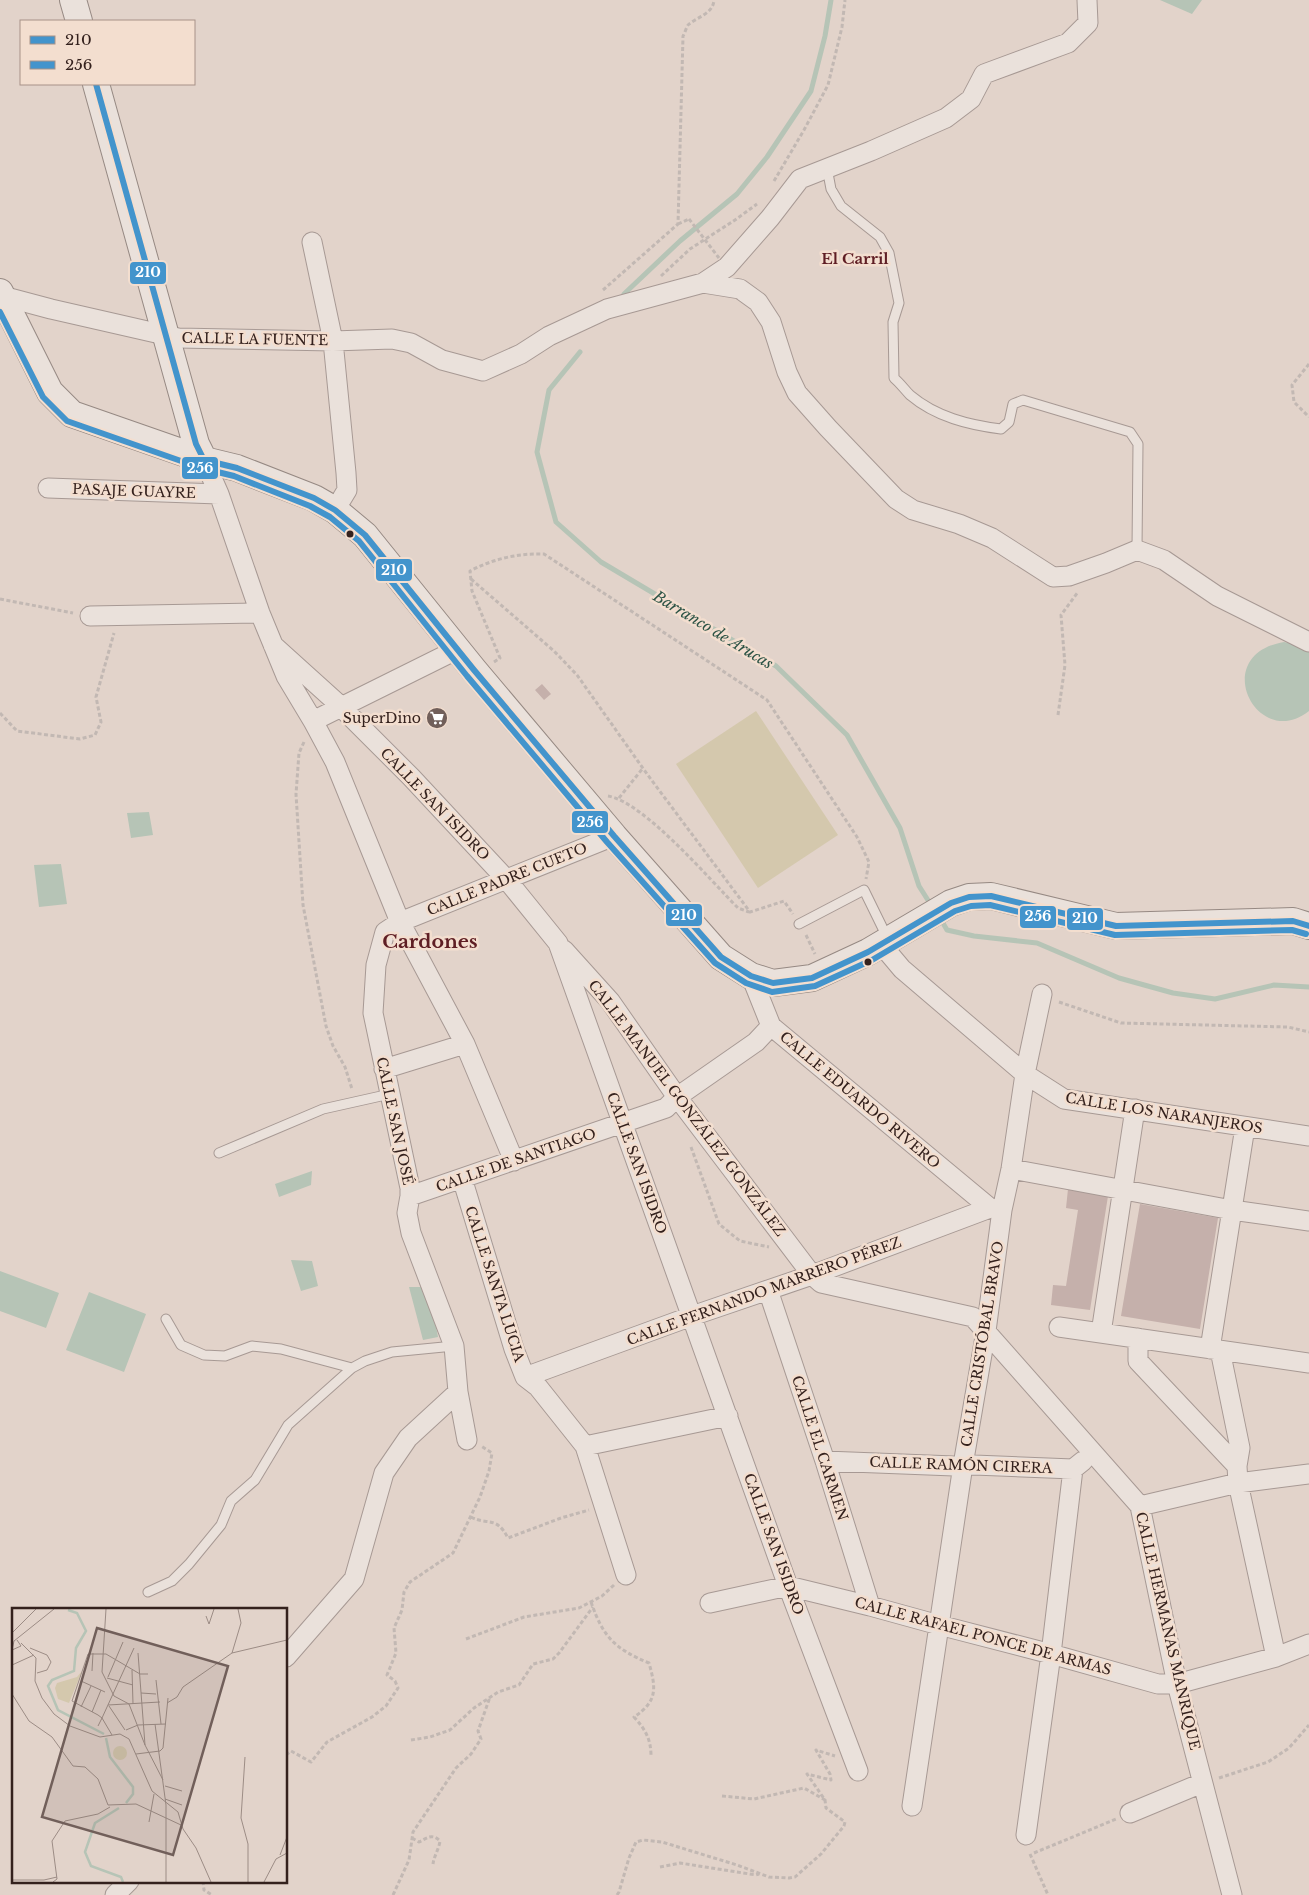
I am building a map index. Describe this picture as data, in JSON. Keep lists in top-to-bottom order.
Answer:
{
  "streets": {
    "street": [
      "CALLE LA FUENTE",
      "PASAJE GUAYRE",
      "CALLE SAN ISIDRO",
      "CALLE PADRE CUETO",
      "CALLE EDUARDO RIVERO",
      "CALLE MANUEL GONZÁLEZ GONZÁLEZ",
      "CALLE LOS NARANJEROS",
      "CALLE SAN JOSÉ",
      "CALLE DE SANTIAGO",
      "CALLE SANTA LUCIA",
      "CALLE FERNANDO MARRERO PÉREZ",
      "CALLE CRISTÓBAL BRAVO",
      "CALLE EL CARMEN",
      "CALLE RAMÓN CIRERA",
      "CALLE HERMANAS MANRIQUE",
      "CALLE RAFAEL PONCE DE ARMAS"
    ]
  },
  "crossings": [
    ["CALLE SAN ISIDRO", "CALLE PADRE CUETO"],
    ["CALLE SAN ISIDRO", "CALLE MANUEL GONZÁLEZ GONZÁLEZ"],
    ["CALLE SAN ISIDRO", "CALLE DE SANTIAGO"],
    ["CALLE SAN ISIDRO", "CALLE FERNANDO MARRERO PÉREZ"],
    ["CALLE SAN ISIDRO", "CALLE RAFAEL PONCE DE ARMAS"],
    ["CALLE PADRE CUETO", "CALLE SAN JOSÉ"],
    ["CALLE EDUARDO RIVERO", "CALLE DE SANTIAGO"],
    ["CALLE EDUARDO RIVERO", "CALLE FERNANDO MARRERO PÉREZ"],
    ["CALLE EDUARDO RIVERO", "CALLE CRISTÓBAL BRAVO"],
    ["CALLE MANUEL GONZÁLEZ GONZÁLEZ", "CALLE DE SANTIAGO"],
    ["CALLE MANUEL GONZÁLEZ GONZÁLEZ", "CALLE FERNANDO MARRERO PÉREZ"],
    ["CALLE MANUEL GONZÁLEZ GONZÁLEZ", "CALLE HERMANAS MANRIQUE"],
    ["CALLE LOS NARANJEROS", "CALLE CRISTÓBAL BRAVO"],
    ["CALLE SAN JOSÉ", "CALLE DE SANTIAGO"],
    ["CALLE DE SANTIAGO", "CALLE SANTA LUCIA"],
    ["CALLE SANTA LUCIA", "CALLE FERNANDO MARRERO PÉREZ"],
    ["CALLE FERNANDO MARRERO PÉREZ", "CALLE CRISTÓBAL BRAVO"],
    ["CALLE FERNANDO MARRERO PÉREZ", "CALLE EL CARMEN"],
    ["CALLE FERNANDO MARRERO PÉREZ", "CALLE HERMANAS MANRIQUE"],
    ["CALLE CRISTÓBAL BRAVO", "CALLE RAMÓN CIRERA"],
    ["CALLE CRISTÓBAL BRAVO", "CALLE HERMANAS MANRIQUE"],
    ["CALLE CRISTÓBAL BRAVO", "CALLE RAFAEL PONCE DE ARMAS"],
    ["CALLE EL CARMEN", "CALLE RAMÓN CIRERA"],
    ["CALLE EL CARMEN", "CALLE RAFAEL PONCE DE ARMAS"],
    ["CALLE HERMANAS MANRIQUE", "CALLE RAFAEL PONCE DE ARMAS"]
  ],
  "districts": ["El Carril", "Cardones"],
  "water": ["Barranco de Arucas"],
  "places": {
    "supermarket": ["SuperDino"]
  },
  "lines": ["transit line 210", "transit line 256"],
  "legend": ["210", "256"]
}
